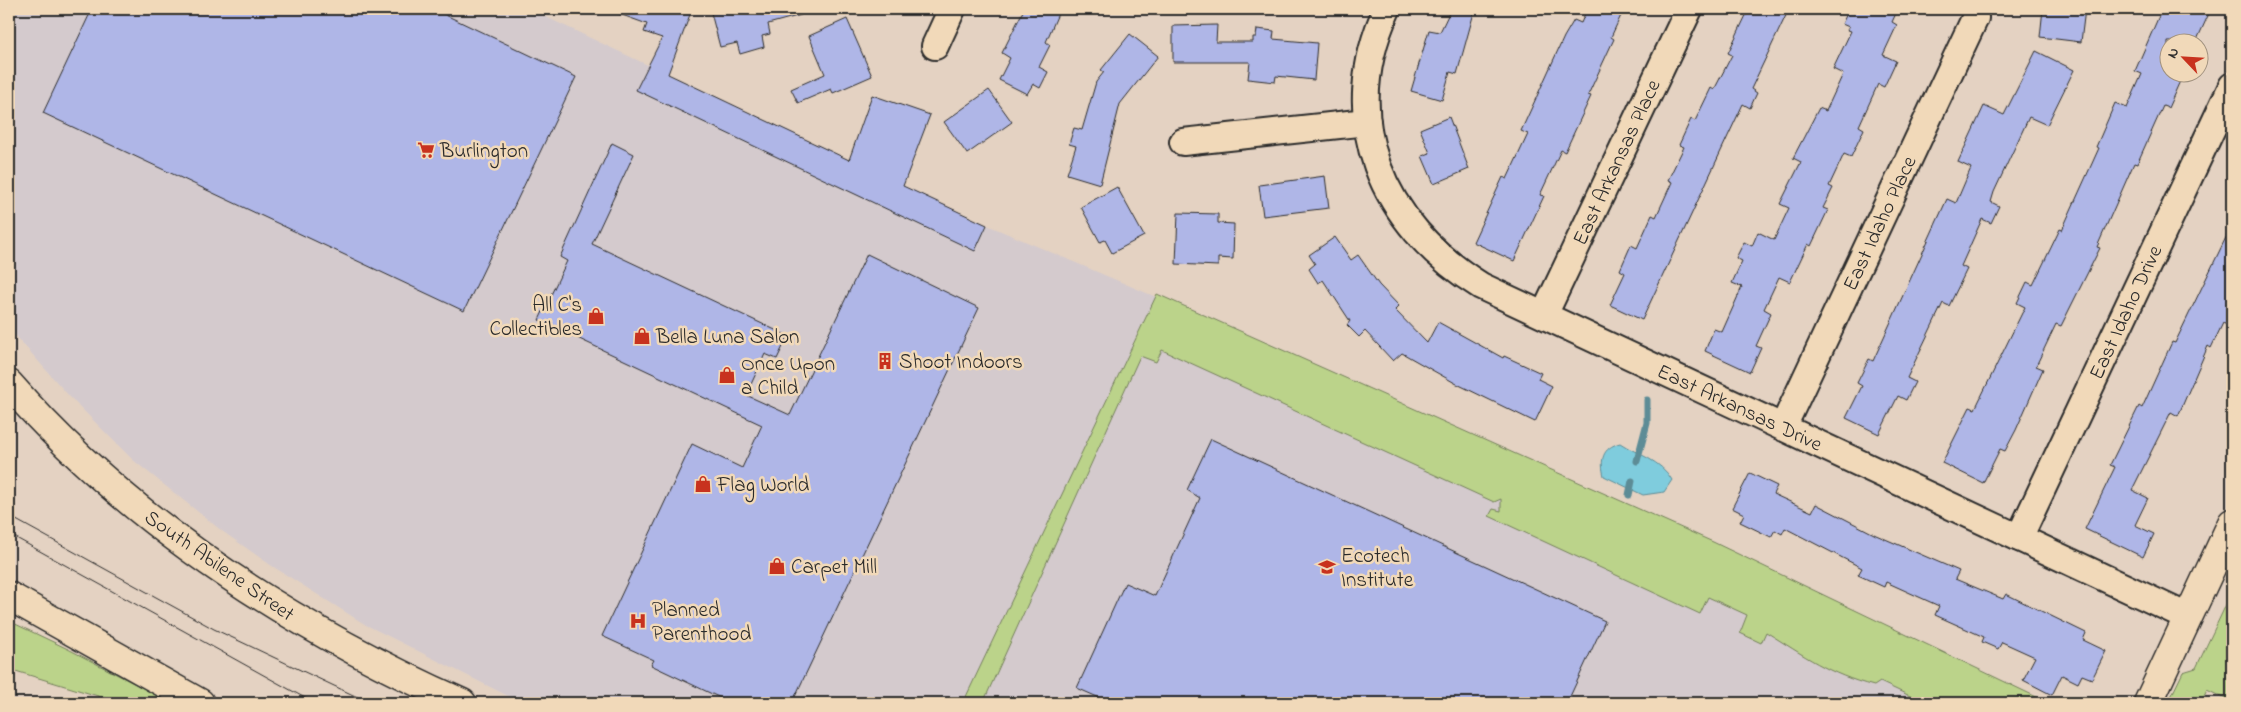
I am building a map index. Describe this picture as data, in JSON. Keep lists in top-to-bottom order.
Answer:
{
  "streets": {
    "main road": ["South Abilene Street"],
    "street": [
      "East Arkansas Place",
      "East Idaho Place",
      "East Idaho Drive",
      "East Arkansas Drive"
    ]
  },
  "crossings": [
    ["East Arkansas Place", "East Arkansas Drive"],
    ["East Idaho Place", "East Arkansas Drive"],
    ["East Idaho Drive", "East Arkansas Drive"]
  ],
  "places": {
    "supermarket": ["Burlington"],
    "shop": [
      "All C's Collectibles",
      "Bella Luna Salon",
      "Once Upon a Child",
      "Flag World",
      "Carpet Mill"
    ],
    "building": ["Shoot Indoors"],
    "school or university": ["Ecotech Institute"],
    "hospital": ["Planned Parenthood"]
  },
  "north": "top left"
}
